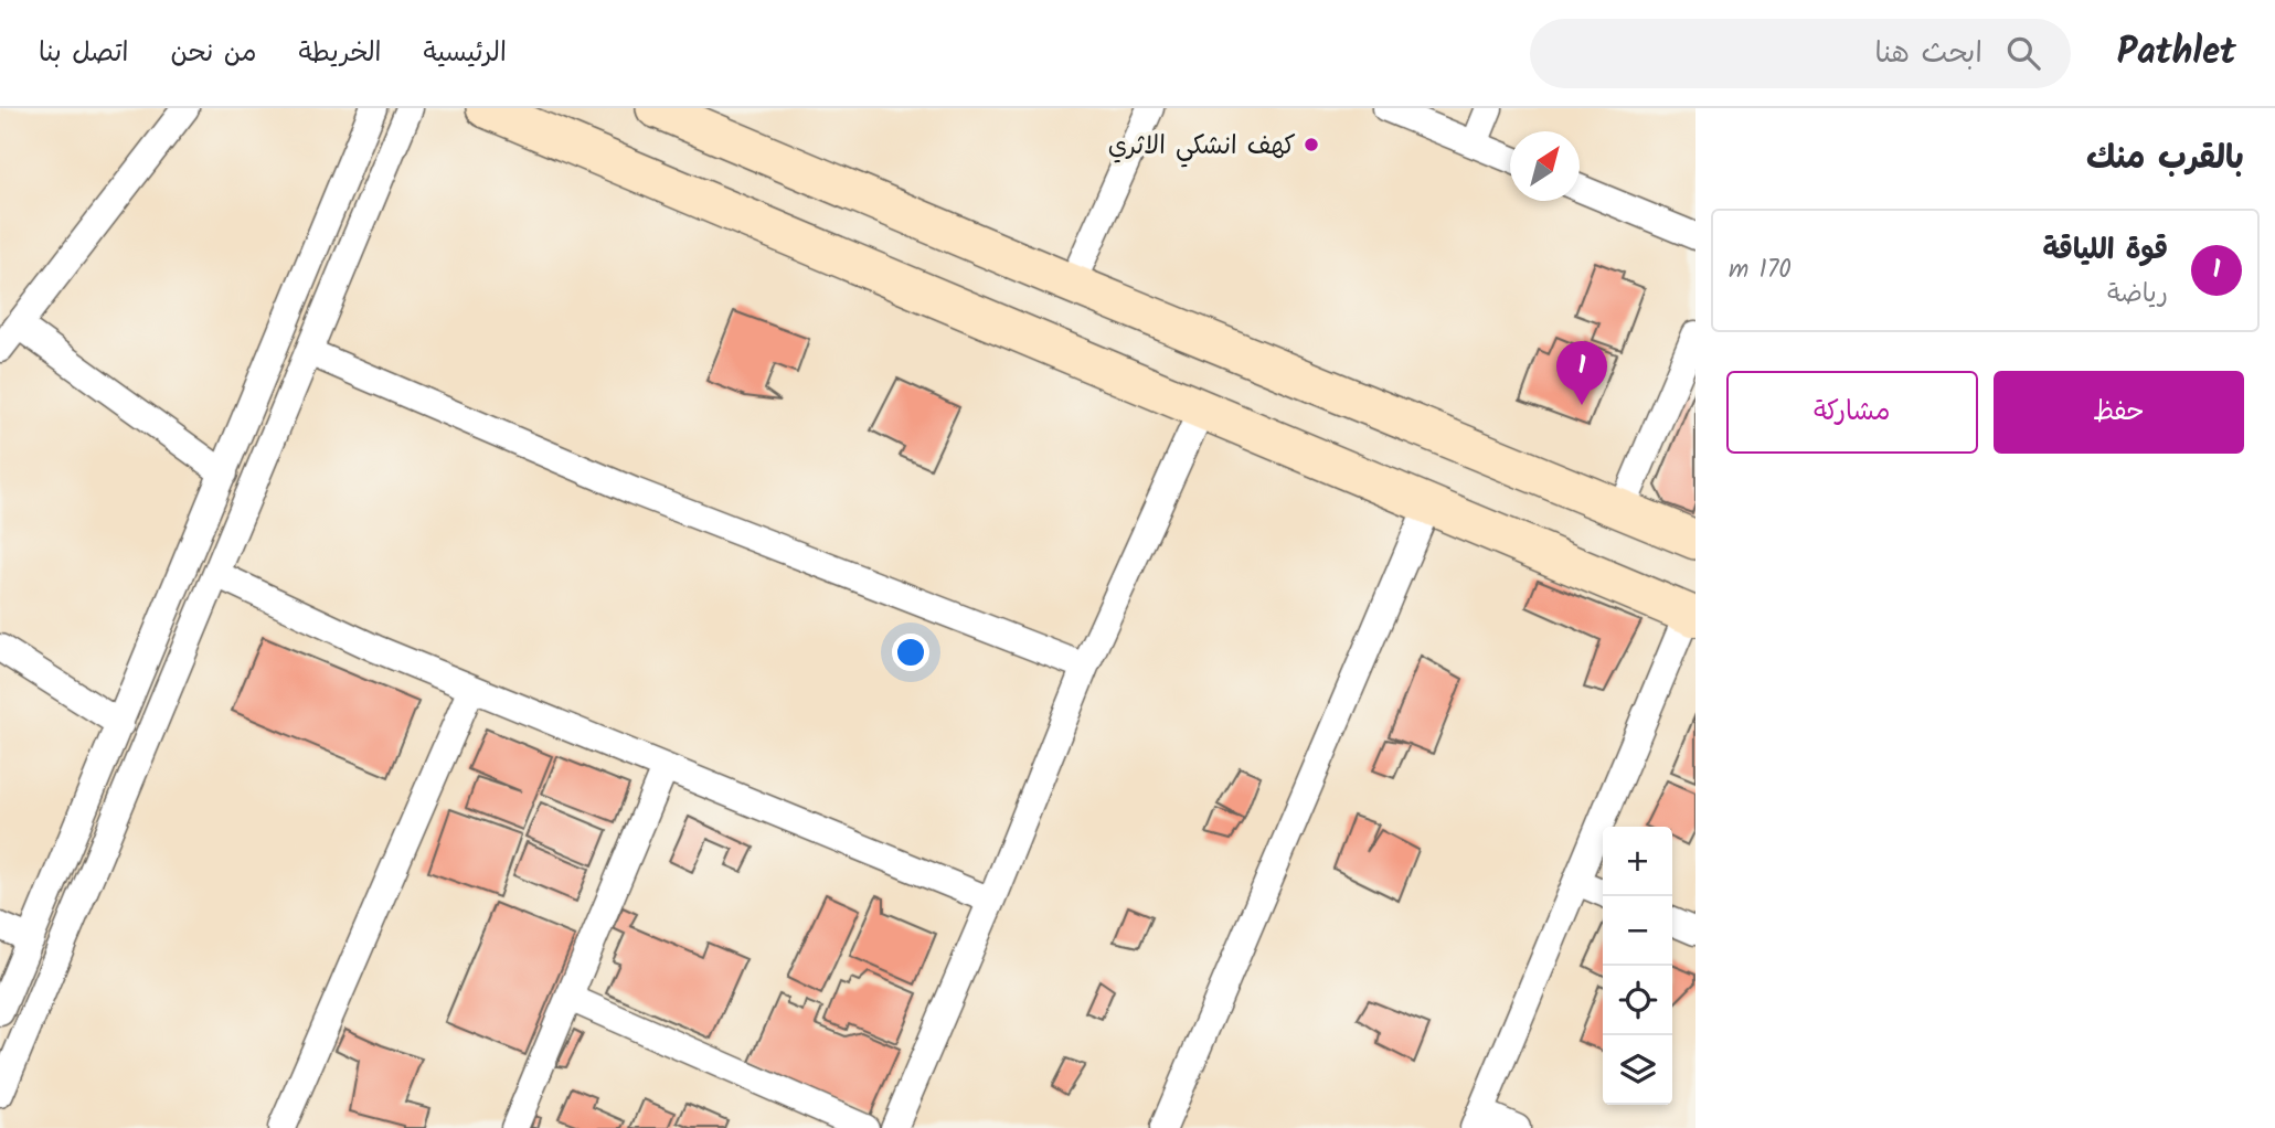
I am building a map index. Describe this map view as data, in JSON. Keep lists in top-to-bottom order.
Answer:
{
  "places": ["كهف انشكي الاثري"],
  "north": "top right",
  "page": {
    "header": "Pathlet",
    "search": "ابحث هنا",
    "nav": [
      "الرئيسية",
      "الخريطة",
      "من نحن",
      "اتصل بنا"
    ],
    "heading": "بالقرب منك",
    "list": [
      {
        "mark": "1",
        "name": "قوة اللياقة",
        "note": "رياضة",
        "value": "170 m"
      }
    ],
    "pins": "1",
    "buttons": ["حفظ", "مشاركة"],
    "map_buttons": ["+", "−"]
  }
}
